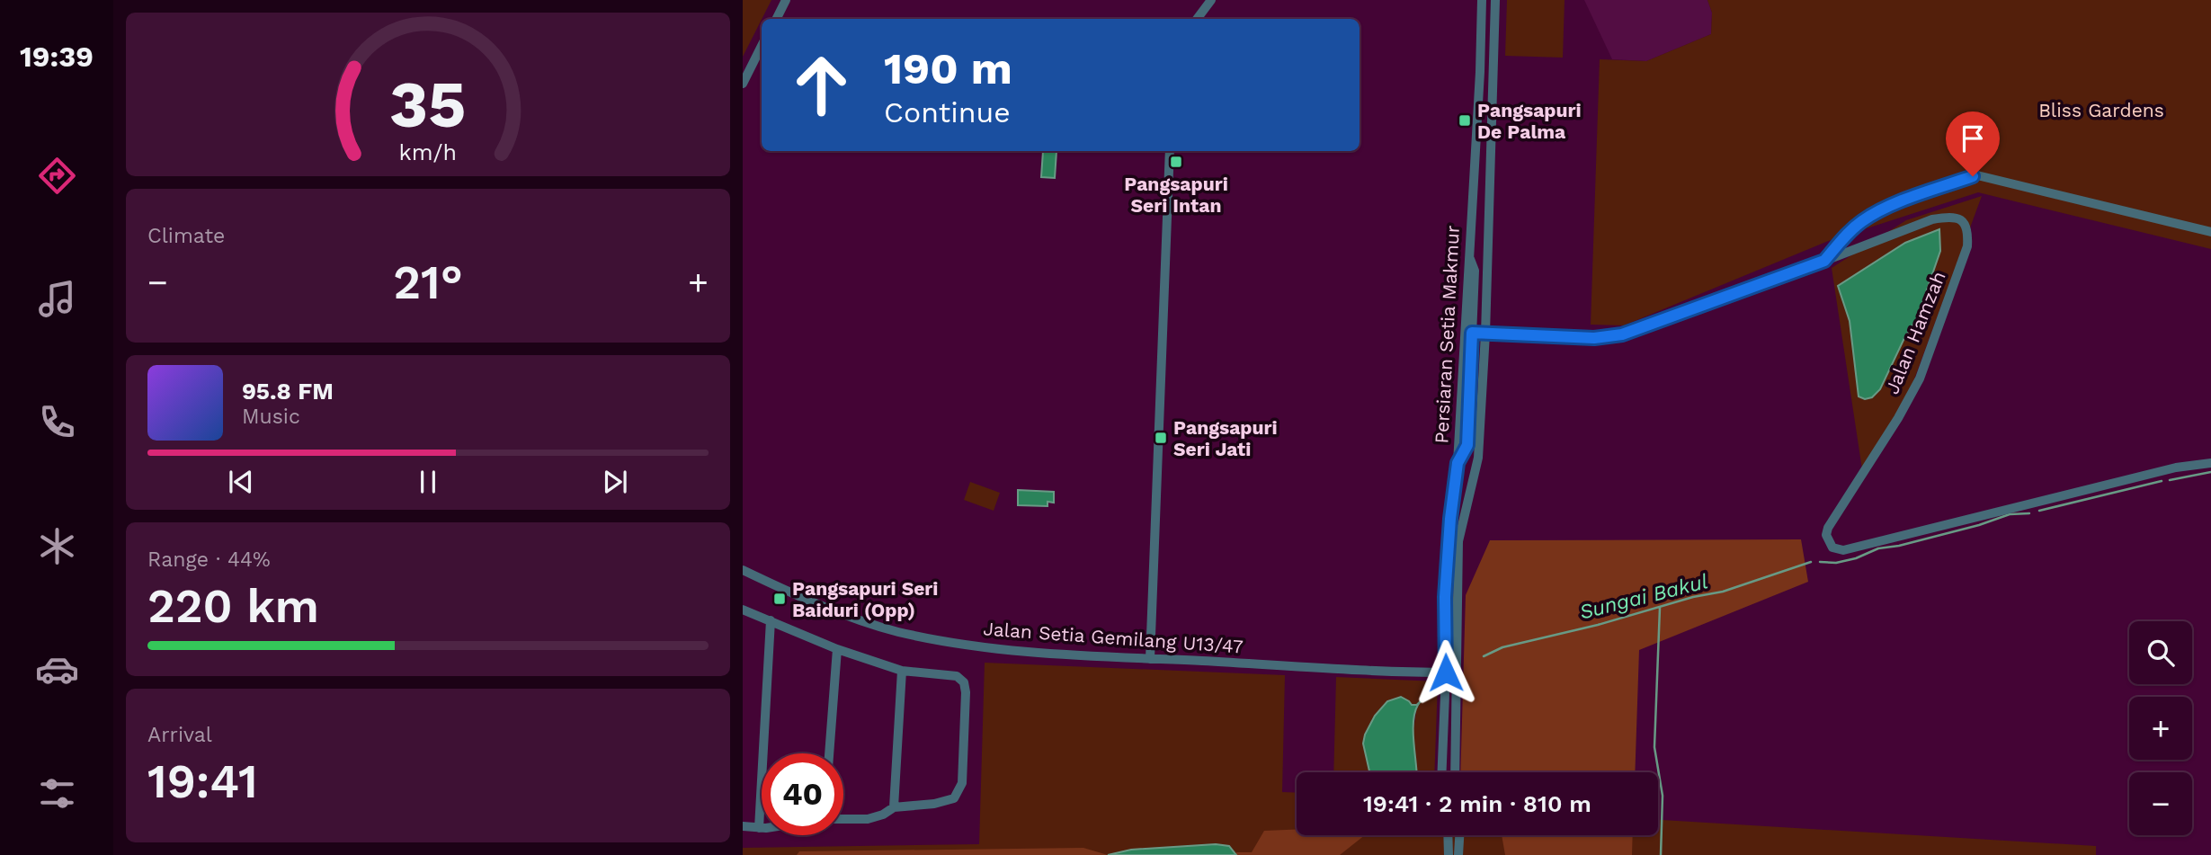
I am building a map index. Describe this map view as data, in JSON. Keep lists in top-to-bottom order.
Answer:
{
  "streets": {
    "street": ["Jalan Hamzah", "Persiaran Setia Makmur", "Jalan Setia Gemilang U13/47"]
  },
  "crossings": [
    ["Jalan Hamzah", "Persiaran Setia Makmur"],
    ["Persiaran Setia Makmur", "Jalan Setia Gemilang U13/47"]
  ],
  "water": ["Sungai Bakul"],
  "parks": ["Bliss Gardens"],
  "places": {
    "transit": [
      "Pangsapuri De Palma",
      "Pangsapuri Seri Intan",
      "Pangsapuri Seri Jati",
      "Pangsapuri Seri Baiduri (Opp)"
    ]
  },
  "page": {
    "tabs": "19:39",
    "turn": ["190 m", "Continue"],
    "tile": [
      "Climate",
      ["Range · 44%", "220 km"],
      ["Arrival", "19:41"]
    ],
    "heat": ["−", "21°", "+"],
    "song": ["95.8 FM", "Music"],
    "map_buttons": ["+", "−"],
    "limit": "40",
    "trip": "19:41 · 2 min · 810 m",
    "gauge": ["35", "km/h"]
  }
}
